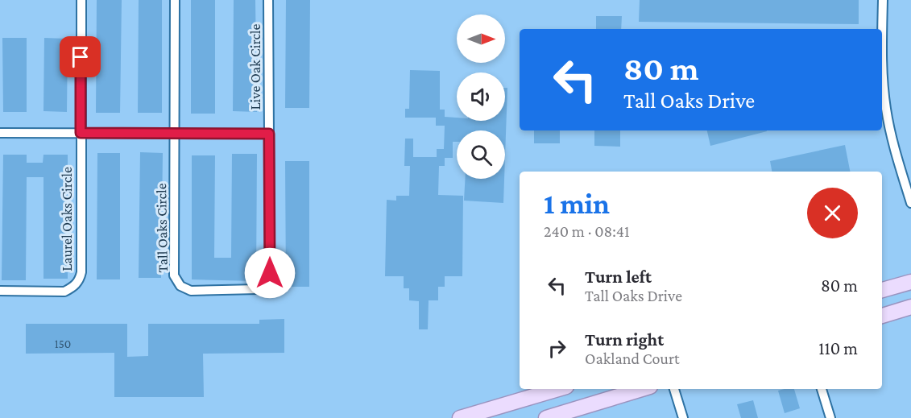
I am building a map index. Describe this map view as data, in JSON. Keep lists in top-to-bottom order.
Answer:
{
  "streets": {
    "street": ["Live Oak Circle", "Laurel Oaks Circle", "Tall Oaks Circle"]
  },
  "crossings": [
    ["Live Oak Circle", "Tall Oaks Circle"]
  ],
  "house_numbers": ["150"],
  "north": "right",
  "page": {
    "turn": ["80 m", "Tall Oaks Drive"],
    "heading": ["1 min", "240 m · 08:41"],
    "list": [
      {
        "name": "Turn left",
        "note": "Tall Oaks Drive",
        "value": "80 m"
      },
      {
        "name": "Turn right",
        "note": "Oakland Court",
        "value": "110 m"
      }
    ]
  }
}
